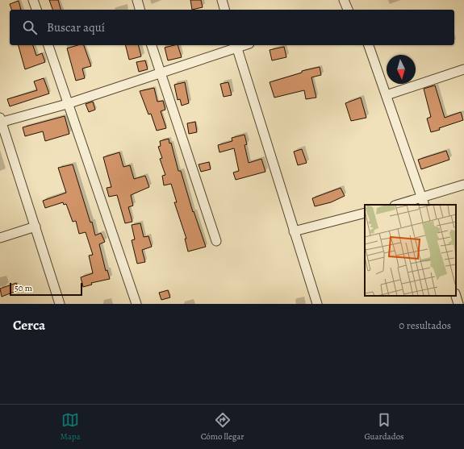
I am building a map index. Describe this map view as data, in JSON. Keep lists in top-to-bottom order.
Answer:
{
  "scale_bar": "50 m",
  "north": "bottom",
  "page": {
    "search": "Buscar aquí",
    "scale": "50 m",
    "heading": ["Cerca", "0 resultados"],
    "nav": ["Mapa", "Cómo llegar", "Guardados"]
  }
}
